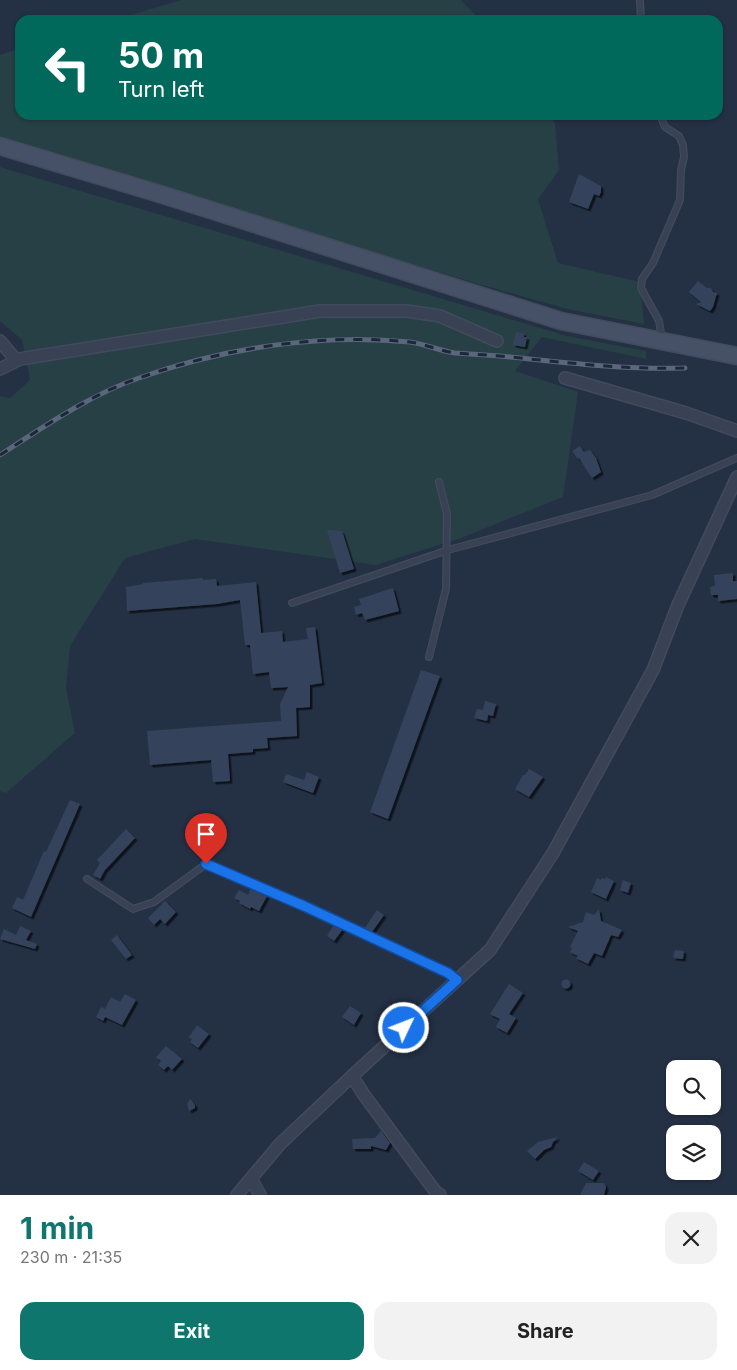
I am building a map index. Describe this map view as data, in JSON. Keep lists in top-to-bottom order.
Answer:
{
  "page": {
    "turn": ["50 m", "Turn left"],
    "heading": ["1 min", "230 m · 21:35"],
    "buttons": ["Exit", "Share"]
  }
}
